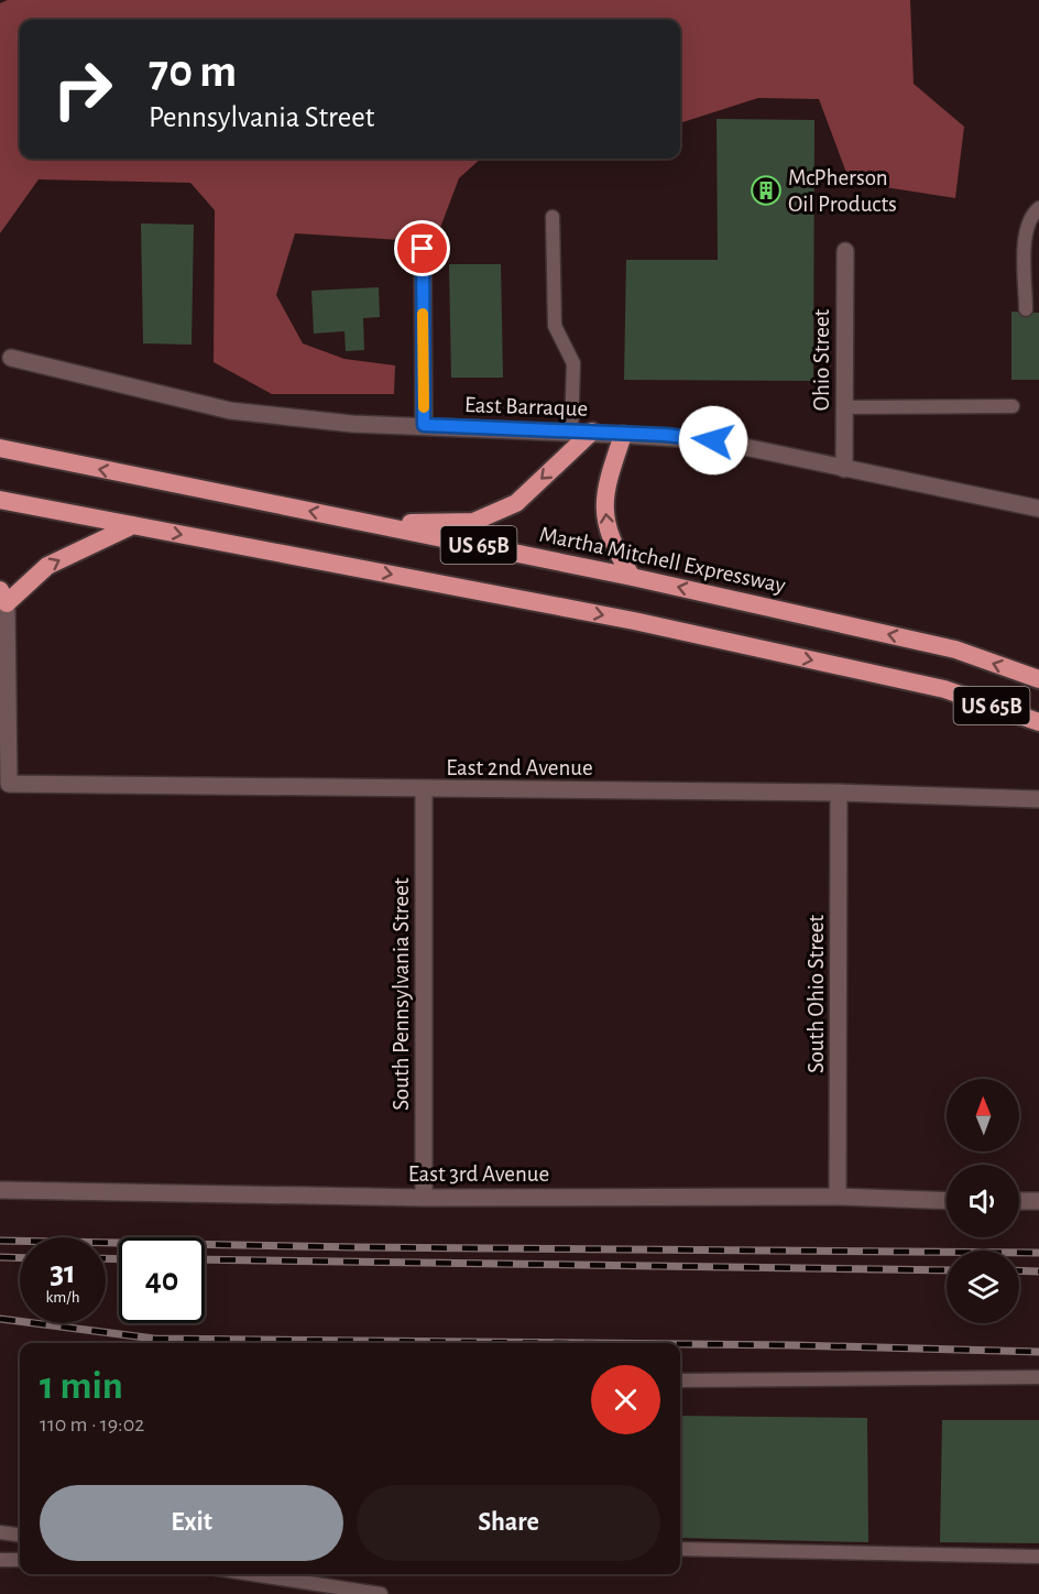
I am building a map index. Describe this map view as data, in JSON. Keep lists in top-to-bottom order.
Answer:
{
  "streets": {
    "highway": ["US 65B", "Martha Mitchell Expressway"],
    "street": [
      "Ohio Street",
      "East Barraque",
      "East 2nd Avenue",
      "South Pennsylvania Street",
      "South Ohio Street",
      "East 3rd Avenue"
    ]
  },
  "crossings": [
    ["Ohio Street", "East Barraque"],
    ["East 2nd Avenue", "South Pennsylvania Street"],
    ["East 2nd Avenue", "South Ohio Street"],
    ["South Pennsylvania Street", "East 3rd Avenue"],
    ["South Ohio Street", "East 3rd Avenue"]
  ],
  "places": {
    "building": ["McPherson Oil Products"]
  },
  "north": "top",
  "page": {
    "turn": ["70 m", "Pennsylvania Street"],
    "speed": "31 km/h",
    "limit": "40",
    "heading": ["1 min", "110 m · 19:02"],
    "buttons": ["Exit", "Share"]
  }
}
